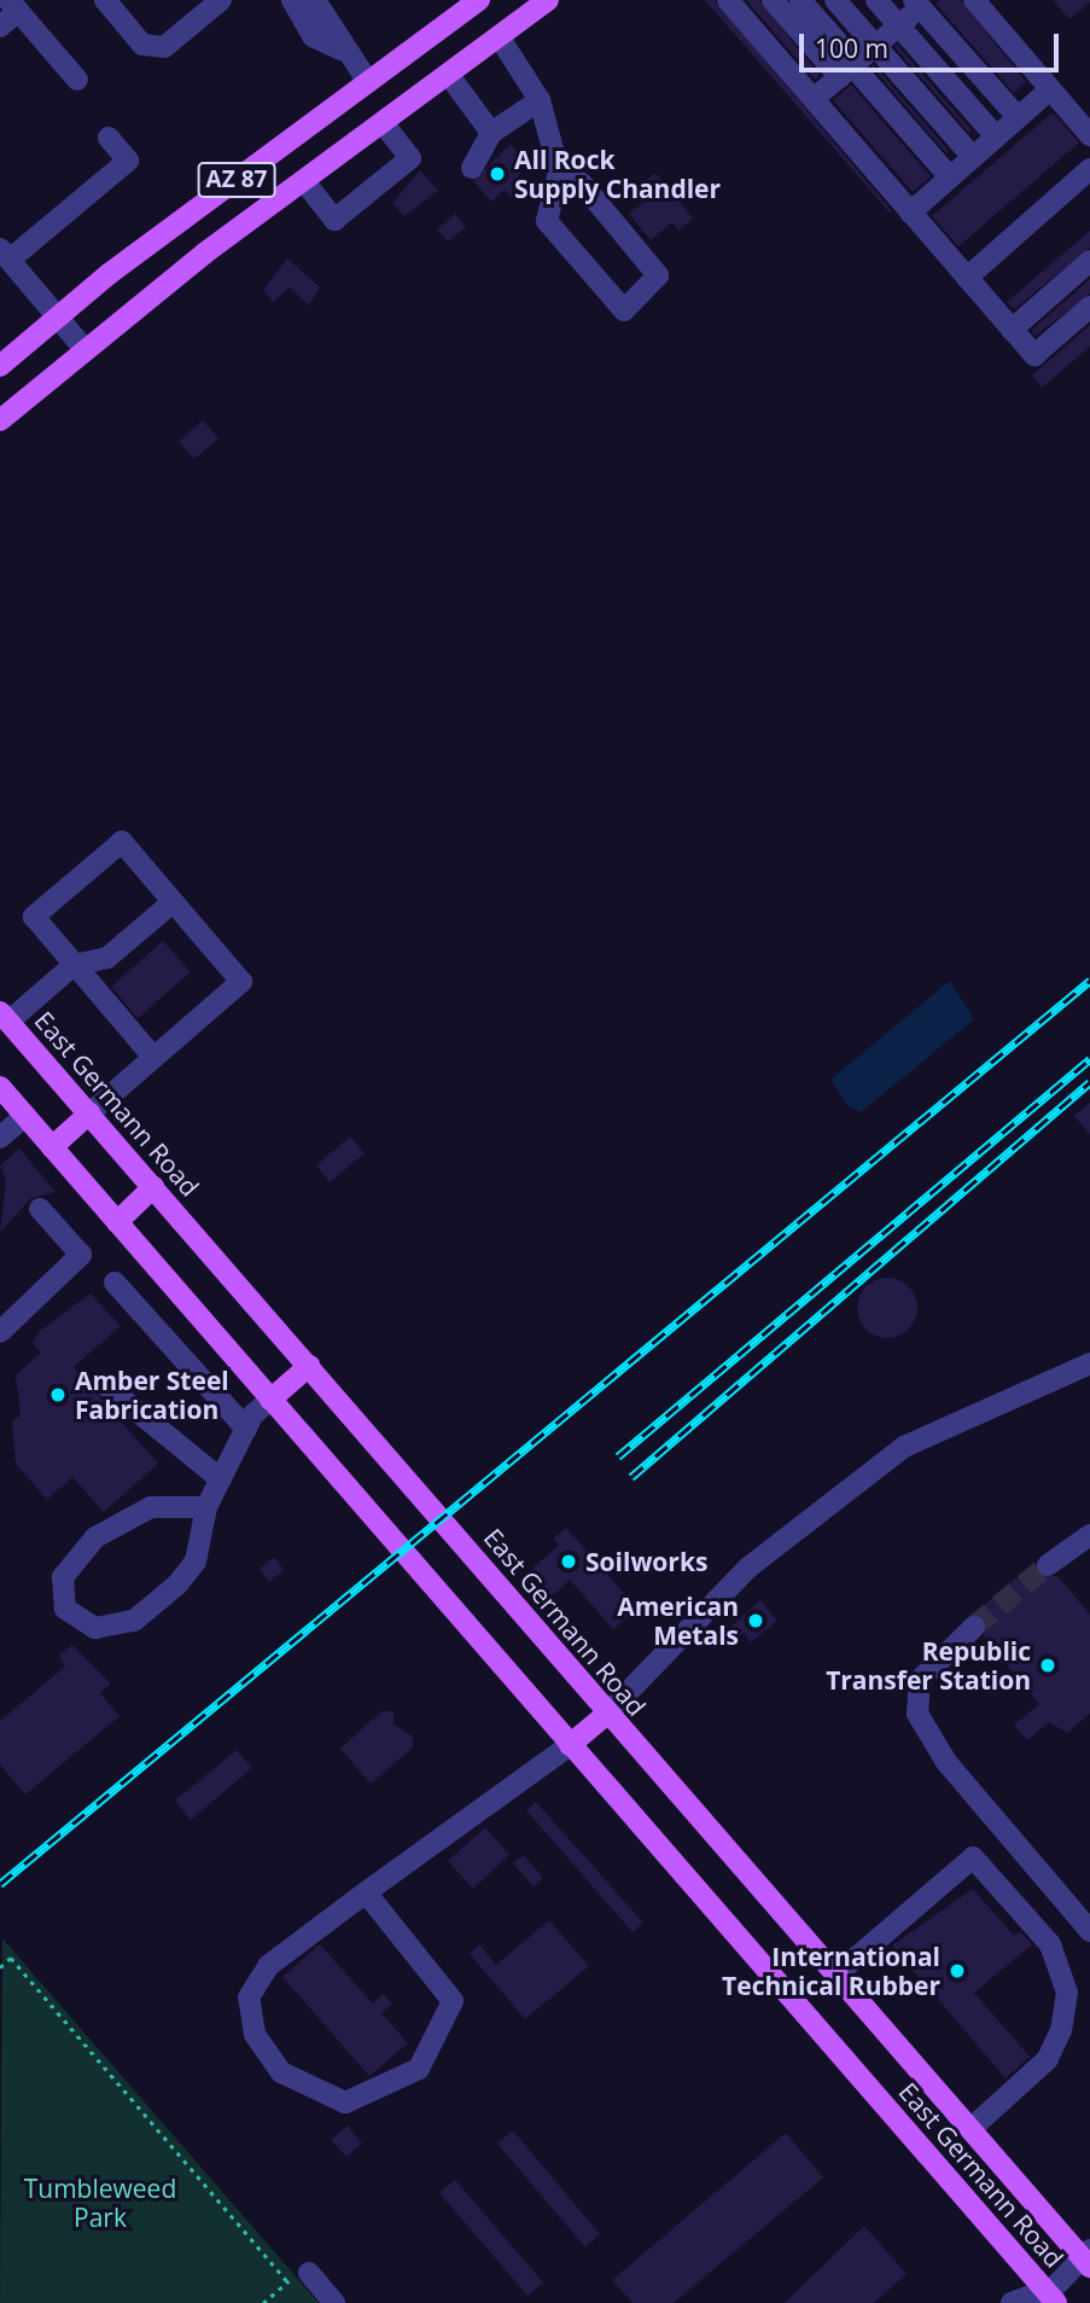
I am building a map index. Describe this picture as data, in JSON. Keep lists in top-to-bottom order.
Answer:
{
  "streets": {
    "main road": ["AZ 87", "East Germann Road"]
  },
  "parks": ["Tumbleweed Park"],
  "places": [
    "All Rock Supply Chandler",
    "Amber Steel Fabrication",
    "Soilworks",
    "American Metals",
    "Republic Transfer Station",
    "International Technical Rubber"
  ],
  "scale_bar": "100 m"
}
